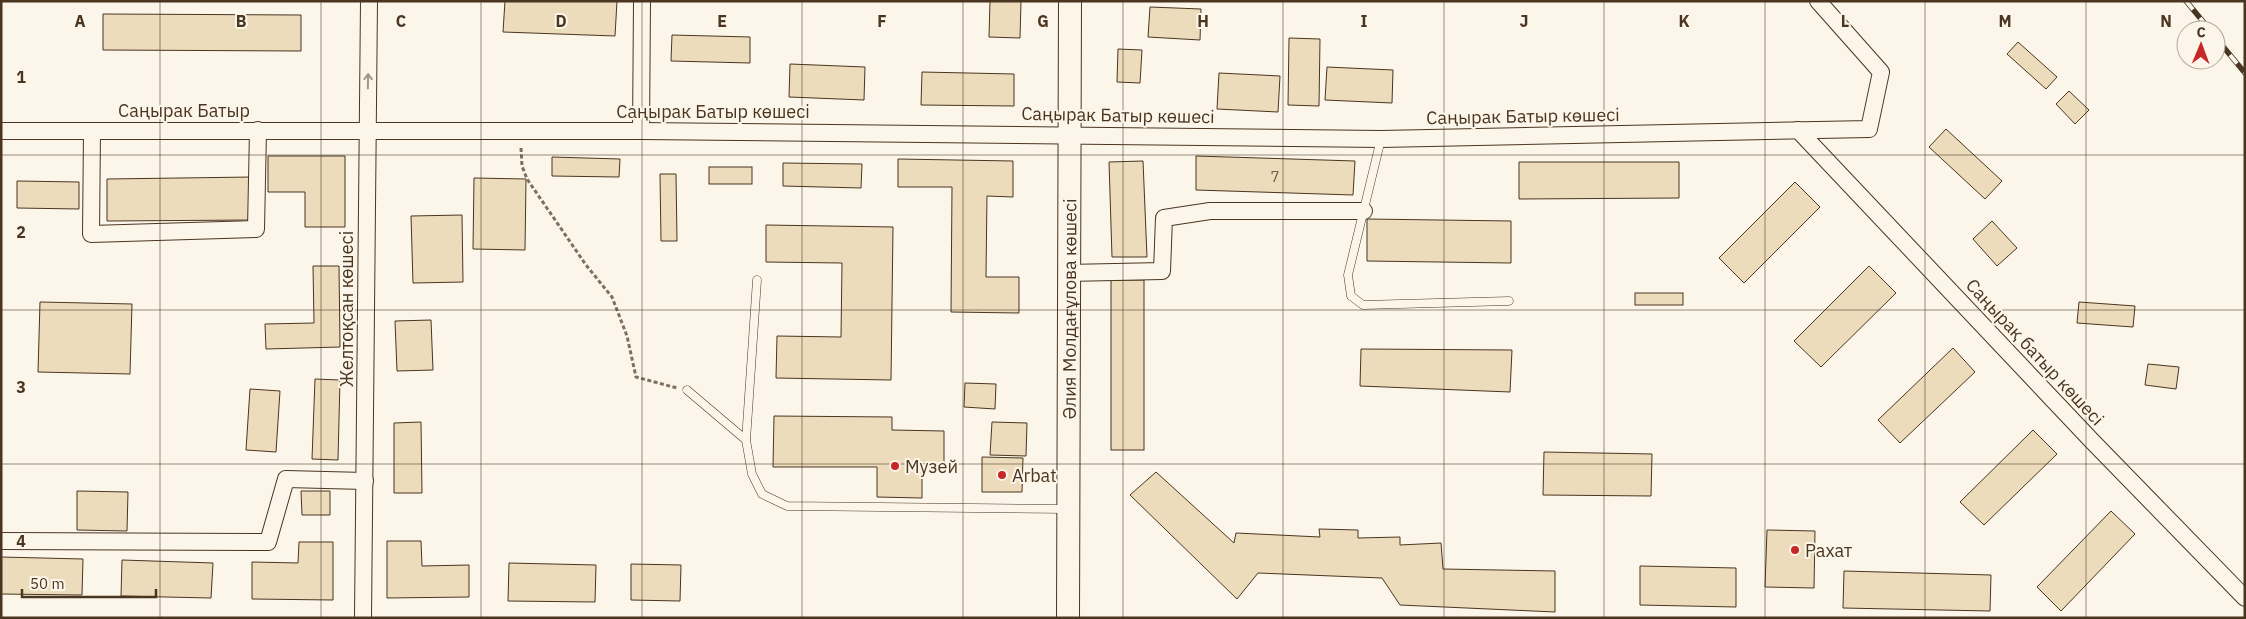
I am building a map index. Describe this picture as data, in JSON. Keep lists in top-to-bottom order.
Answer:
{
  "streets": {
    "street": [
      "Саңырак Батыр",
      "Саңырак Батыр көшесі",
      "Желтоқсан көшесі",
      "Әлия Молдағұлова көшесі",
      "Саңырақ батыр көшесі"
    ]
  },
  "crossings": [
    ["Саңырак Батыр", "Саңырак Батыр көшесі"],
    ["Саңырак Батыр", "Желтоқсан көшесі"],
    ["Саңырак Батыр көшесі", "Желтоқсан көшесі"],
    ["Саңырак Батыр көшесі", "Әлия Молдағұлова көшесі"],
    ["Саңырак Батыр көшесі", "Саңырақ батыр көшесі"]
  ],
  "places": ["Музей", "Arbat", "Рахат"],
  "house_numbers": ["7"],
  "scale_bar": "50 m",
  "north": "top",
  "grid": {
    "columns": [
      "A",
      "B",
      "C",
      "D",
      "E",
      "F",
      "G",
      "H",
      "I",
      "J",
      "K",
      "L",
      "M",
      "N"
    ],
    "rows": [
      "1",
      "2",
      "3",
      "4"
    ]
  }
}
